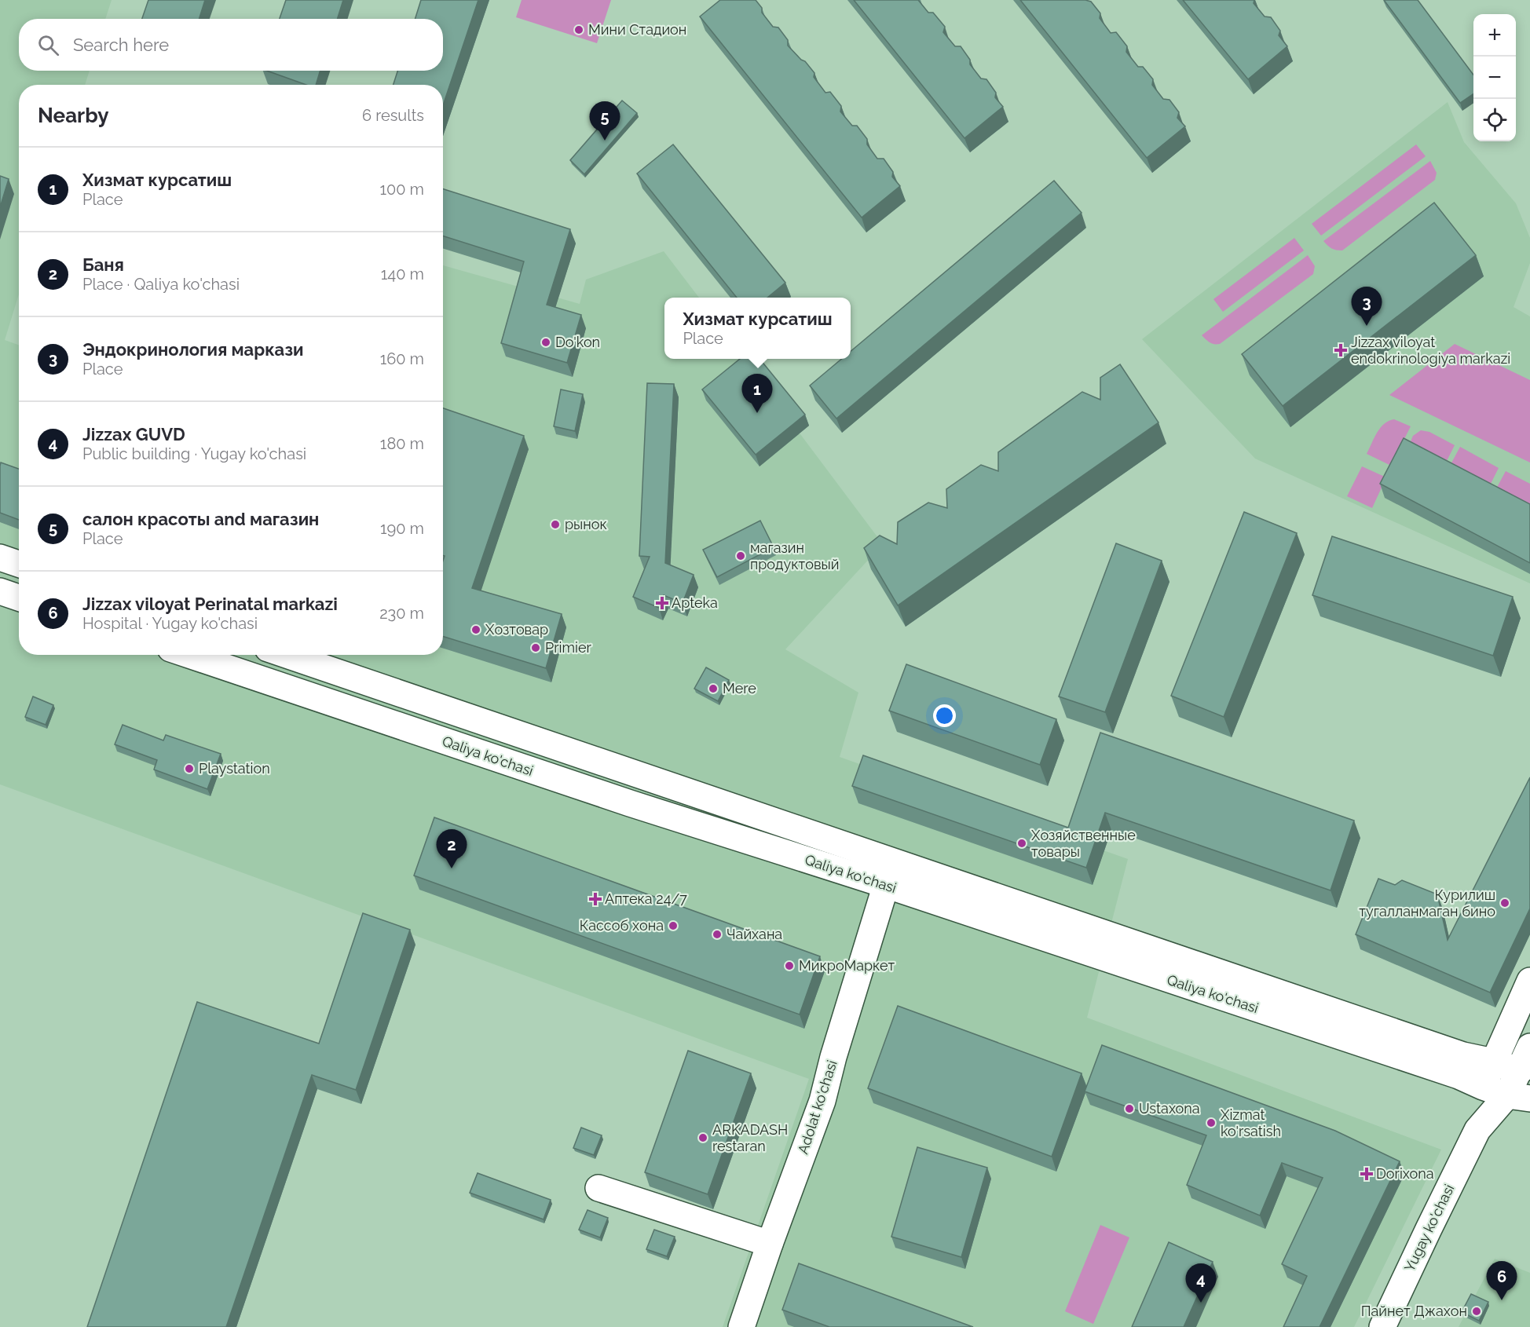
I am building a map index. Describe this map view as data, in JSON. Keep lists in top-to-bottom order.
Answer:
{
  "streets": {
    "main road": ["Qaliya ko'chasi", "Adolat ko'chasi", "Yugay ko'chasi"]
  },
  "crossings": [
    ["Qaliya ko'chasi", "Adolat ko'chasi"],
    ["Qaliya ko'chasi", "Yugay ko'chasi"]
  ],
  "places": {
    "other": [
      "Мини Стадион",
      "Do'kon",
      "рынок",
      "магазин продуктовый",
      "Хозтовар",
      "Primier",
      "Mere",
      "Playstation",
      "Хозяйственные товары",
      "Курилиш тугалланмаган бино",
      "Кассоб хона",
      "Чайхана",
      "МикроМаркет",
      "Ustaxona",
      "Xizmat ko'rsatish",
      "ARKADASH restaran",
      "Пайнет Джахон"
    ],
    "health": [
      "Jizzax viloyat endokrinologiya markazi",
      "Apteka",
      "Аптека 24/7",
      "Dorixona"
    ]
  },
  "page": {
    "map_buttons": ["+", "−"],
    "search": "Search here",
    "heading": ["Nearby", "6 results"],
    "pins": [
      "5",
      "3",
      "1",
      "2",
      "6",
      "4"
    ],
    "list": [
      {
        "mark": "1",
        "name": "Хизмат курсатиш",
        "note": "Place",
        "value": "100 m"
      },
      {
        "mark": "2",
        "name": "Баня",
        "note": "Place · Qaliya ko'chasi",
        "value": "140 m"
      },
      {
        "mark": "3",
        "name": "Эндокринология маркази",
        "note": "Place",
        "value": "160 m"
      },
      {
        "mark": "4",
        "name": "Jizzax GUVD",
        "note": "Public building · Yugay ko'chasi",
        "value": "180 m"
      },
      {
        "mark": "5",
        "name": "салон красоты and магазин",
        "note": "Place",
        "value": "190 m"
      },
      {
        "mark": "6",
        "name": "Jizzax viloyat Perinatal markazi",
        "note": "Hospital · Yugay ko'chasi",
        "value": "230 m"
      }
    ],
    "popup": ["Хизмат курсатиш", "Place"]
  }
}
